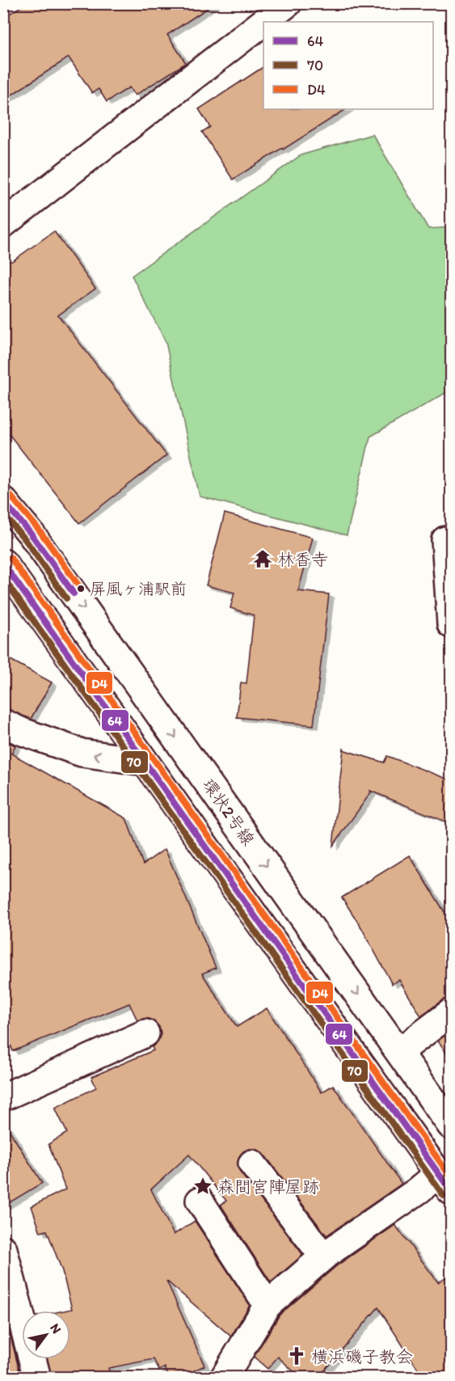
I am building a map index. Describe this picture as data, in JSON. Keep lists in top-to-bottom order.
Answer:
{
  "streets": {
    "main road": ["環状2号線"]
  },
  "places": {
    "temple": ["林香寺"],
    "other": ["屏風ヶ浦駅前"],
    "place": ["森間宮陣屋跡"],
    "church": ["横浜磯子教会"]
  },
  "lines": ["transit line D4", "transit line 64", "transit line 70"],
  "legend": ["64", "70", "D4"],
  "north": "top right"
}
